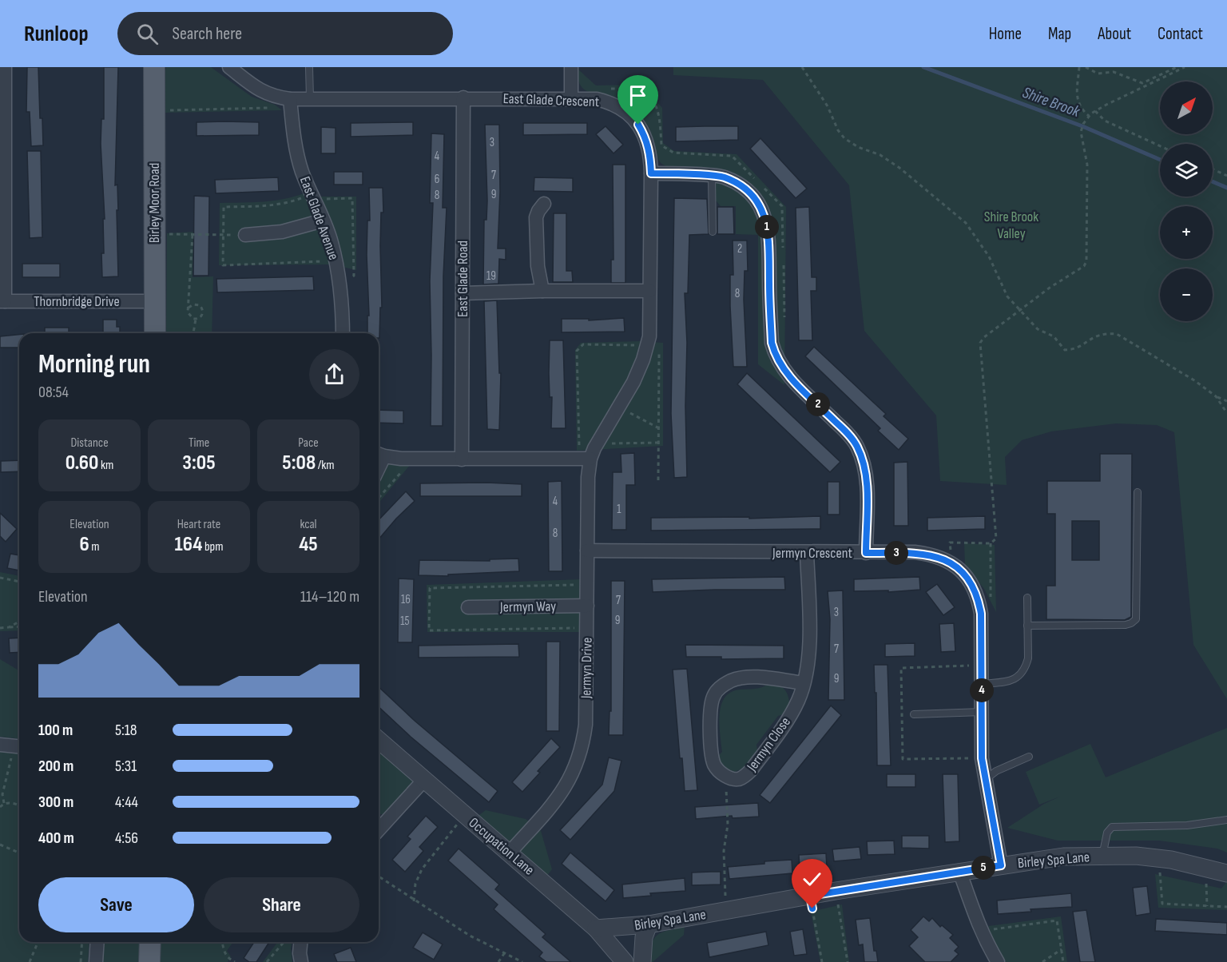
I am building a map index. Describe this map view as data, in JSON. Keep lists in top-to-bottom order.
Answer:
{
  "streets": {
    "main road": ["Birley Moor Road"],
    "street": [
      "East Glade Crescent",
      "East Glade Avenue",
      "East Glade Road",
      "Thornbridge Drive",
      "Jermyn Crescent",
      "Jermyn Way",
      "Jermyn Drive",
      "Jermyn Close",
      "Occupation Lane",
      "Birley Spa Lane"
    ]
  },
  "crossings": [
    ["East Glade Crescent", "East Glade Avenue"],
    ["East Glade Crescent", "East Glade Road"],
    ["East Glade Crescent", "Jermyn Drive"],
    ["Birley Moor Road", "Thornbridge Drive"],
    ["Jermyn Crescent", "Jermyn Drive"],
    ["Jermyn Crescent", "Jermyn Close"],
    ["Jermyn Crescent", "Birley Spa Lane"],
    ["Jermyn Way", "Jermyn Drive"],
    ["Jermyn Drive", "Occupation Lane"],
    ["Occupation Lane", "Birley Spa Lane"]
  ],
  "water": ["Shire Brook"],
  "parks": ["Shire Brook Valley"],
  "house_numbers": [
    "3",
    "4",
    "7",
    "6",
    "9",
    "8",
    "2",
    "19",
    "8",
    "4",
    "1",
    "8",
    "16",
    "7",
    "3",
    "9",
    "15",
    "7",
    "9"
  ],
  "north": "top right",
  "page": {
    "header": "Runloop",
    "search": "Search here",
    "nav": [
      "Home",
      "Map",
      "About",
      "Contact"
    ],
    "map_buttons": ["+", "−"],
    "pins": [
      "1",
      "2",
      "3",
      "4",
      "5"
    ],
    "heading": ["Morning run", "08:54"],
    "stats": [
      ["Distance", "0.60 km"],
      ["Time", "3:05"],
      ["Pace", "5:08 /km"],
      ["Elevation", "6 m"],
      ["Heart rate", "164 bpm"],
      ["kcal", "45"]
    ],
    "chart": ["Elevation", "114–120 m"],
    "list": [
      {
        "name": "100 m",
        "note": "5:18"
      },
      {
        "name": "200 m",
        "note": "5:31"
      },
      {
        "name": "300 m",
        "note": "4:44"
      },
      {
        "name": "400 m",
        "note": "4:56"
      }
    ],
    "buttons": ["Save", "Share"]
  }
}
